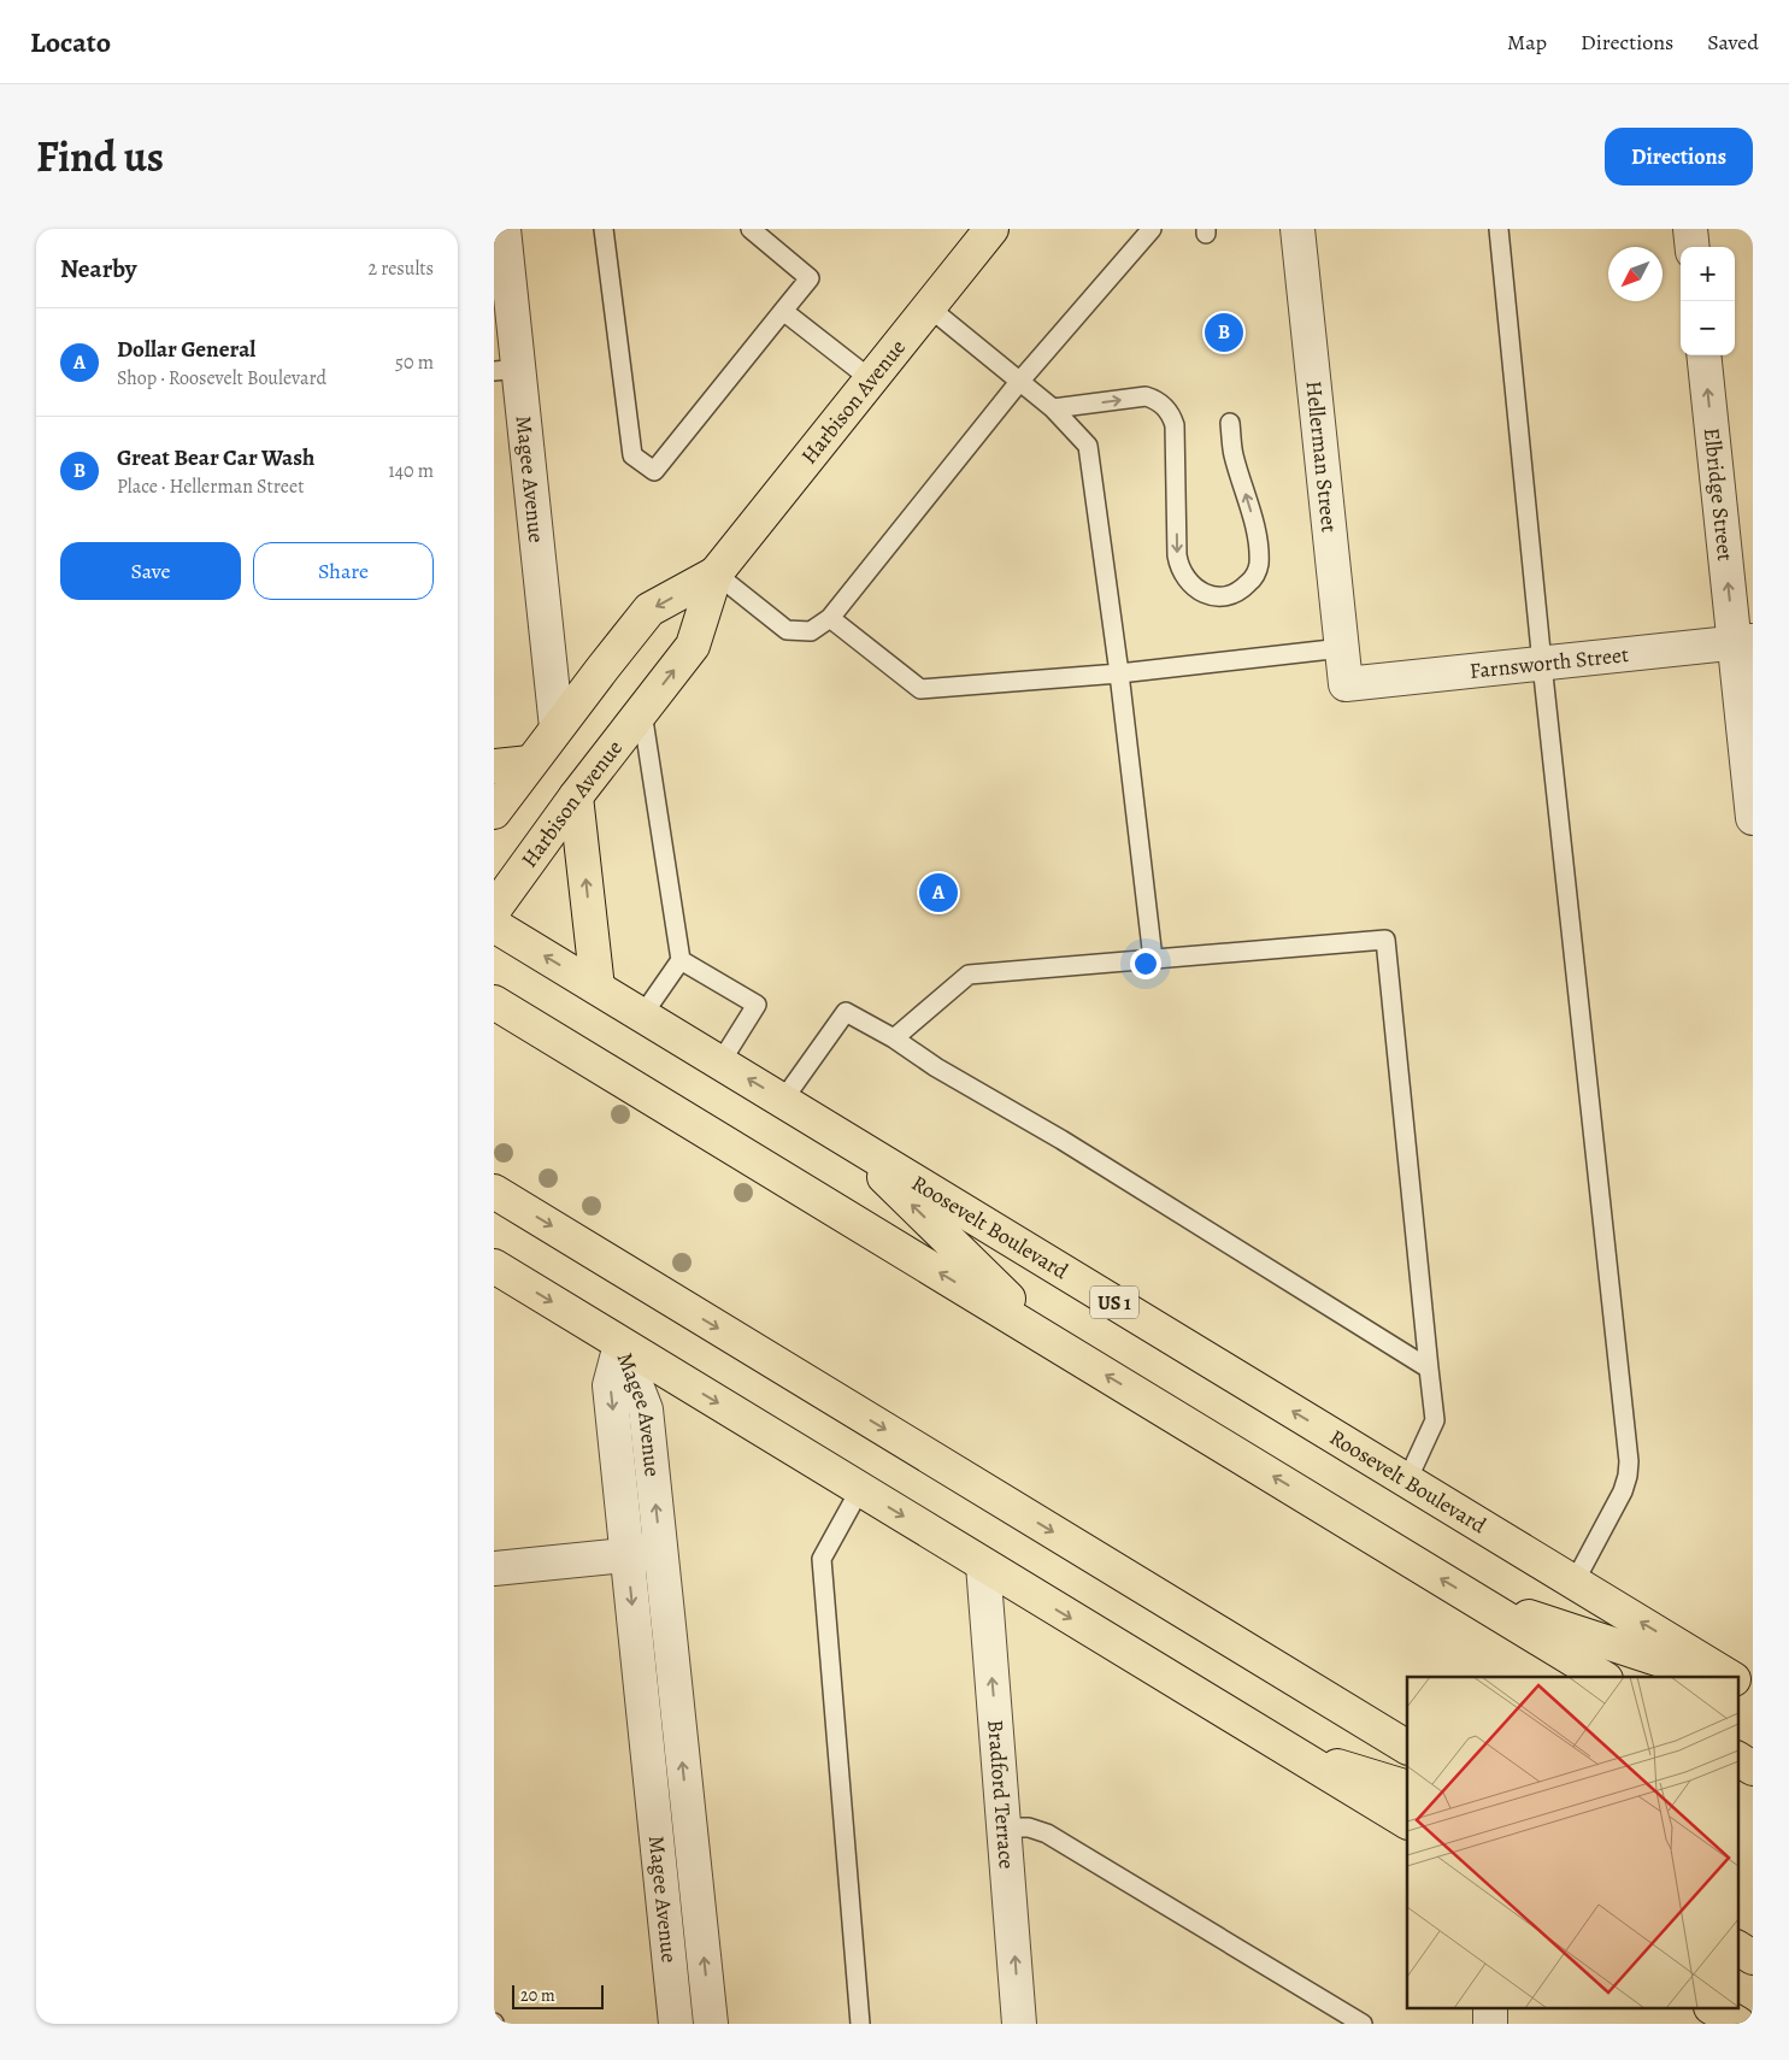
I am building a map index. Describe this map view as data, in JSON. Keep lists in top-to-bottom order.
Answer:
{
  "streets": {
    "main road": ["Harbison Avenue", "Roosevelt Boulevard", "US 1"],
    "street": [
      "Hellerman Street",
      "Magee Avenue",
      "Elbridge Street",
      "Farnsworth Street",
      "Bradford Terrace"
    ]
  },
  "crossings": [
    ["Harbison Avenue", "Magee Avenue"],
    ["Hellerman Street", "Farnsworth Street"],
    ["Elbridge Street", "Farnsworth Street"]
  ],
  "one_way": ["Elbridge Street", "Bradford Terrace"],
  "scale_bar": "20 m",
  "north": "bottom left",
  "page": {
    "header": "Locato",
    "nav": ["Map", "Directions", "Saved"],
    "title": "Find us",
    "buttons": [
      "Directions",
      ["Save", "Share"]
    ],
    "heading": ["Nearby", "2 results"],
    "map_buttons": ["+", "−"],
    "list": [
      {
        "mark": "A",
        "name": "Dollar General",
        "note": "Shop · Roosevelt Boulevard",
        "value": "50 m"
      },
      {
        "mark": "B",
        "name": "Great Bear Car Wash",
        "note": "Place · Hellerman Street",
        "value": "140 m"
      }
    ],
    "pins": ["B", "A"],
    "scale": "20 m"
  }
}
